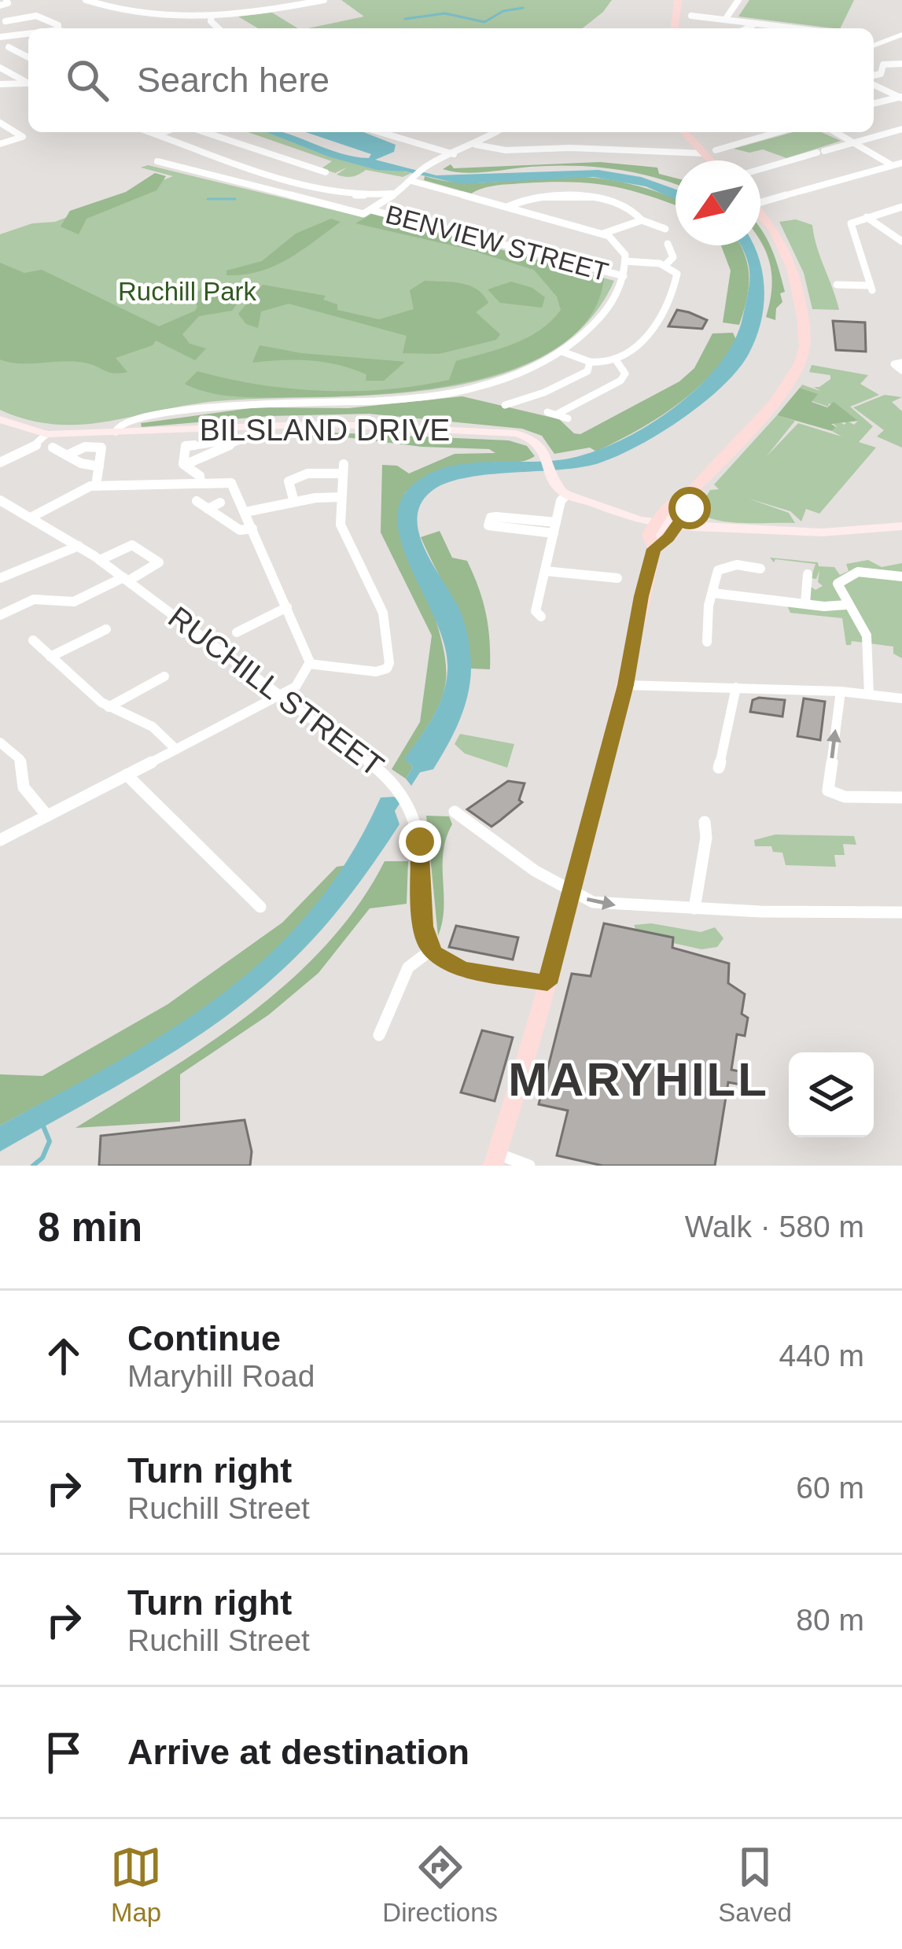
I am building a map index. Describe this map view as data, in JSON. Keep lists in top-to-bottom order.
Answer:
{
  "streets": {
    "main road": ["BILSLAND DRIVE"],
    "street": ["BENVIEW STREET", "RUCHILL STREET"]
  },
  "districts": ["MARYHILL"],
  "parks": ["Ruchill Park"],
  "north": "bottom left",
  "page": {
    "search": "Search here",
    "heading": ["8 min", "Walk · 580 m"],
    "list": [
      ["Continue", "Maryhill Road", "440 m"],
      ["Turn right", "Ruchill Street", "60 m"],
      ["Turn right", "Ruchill Street", "80 m"],
      "Arrive at destination"
    ],
    "nav": ["Map", "Directions", "Saved"]
  }
}
